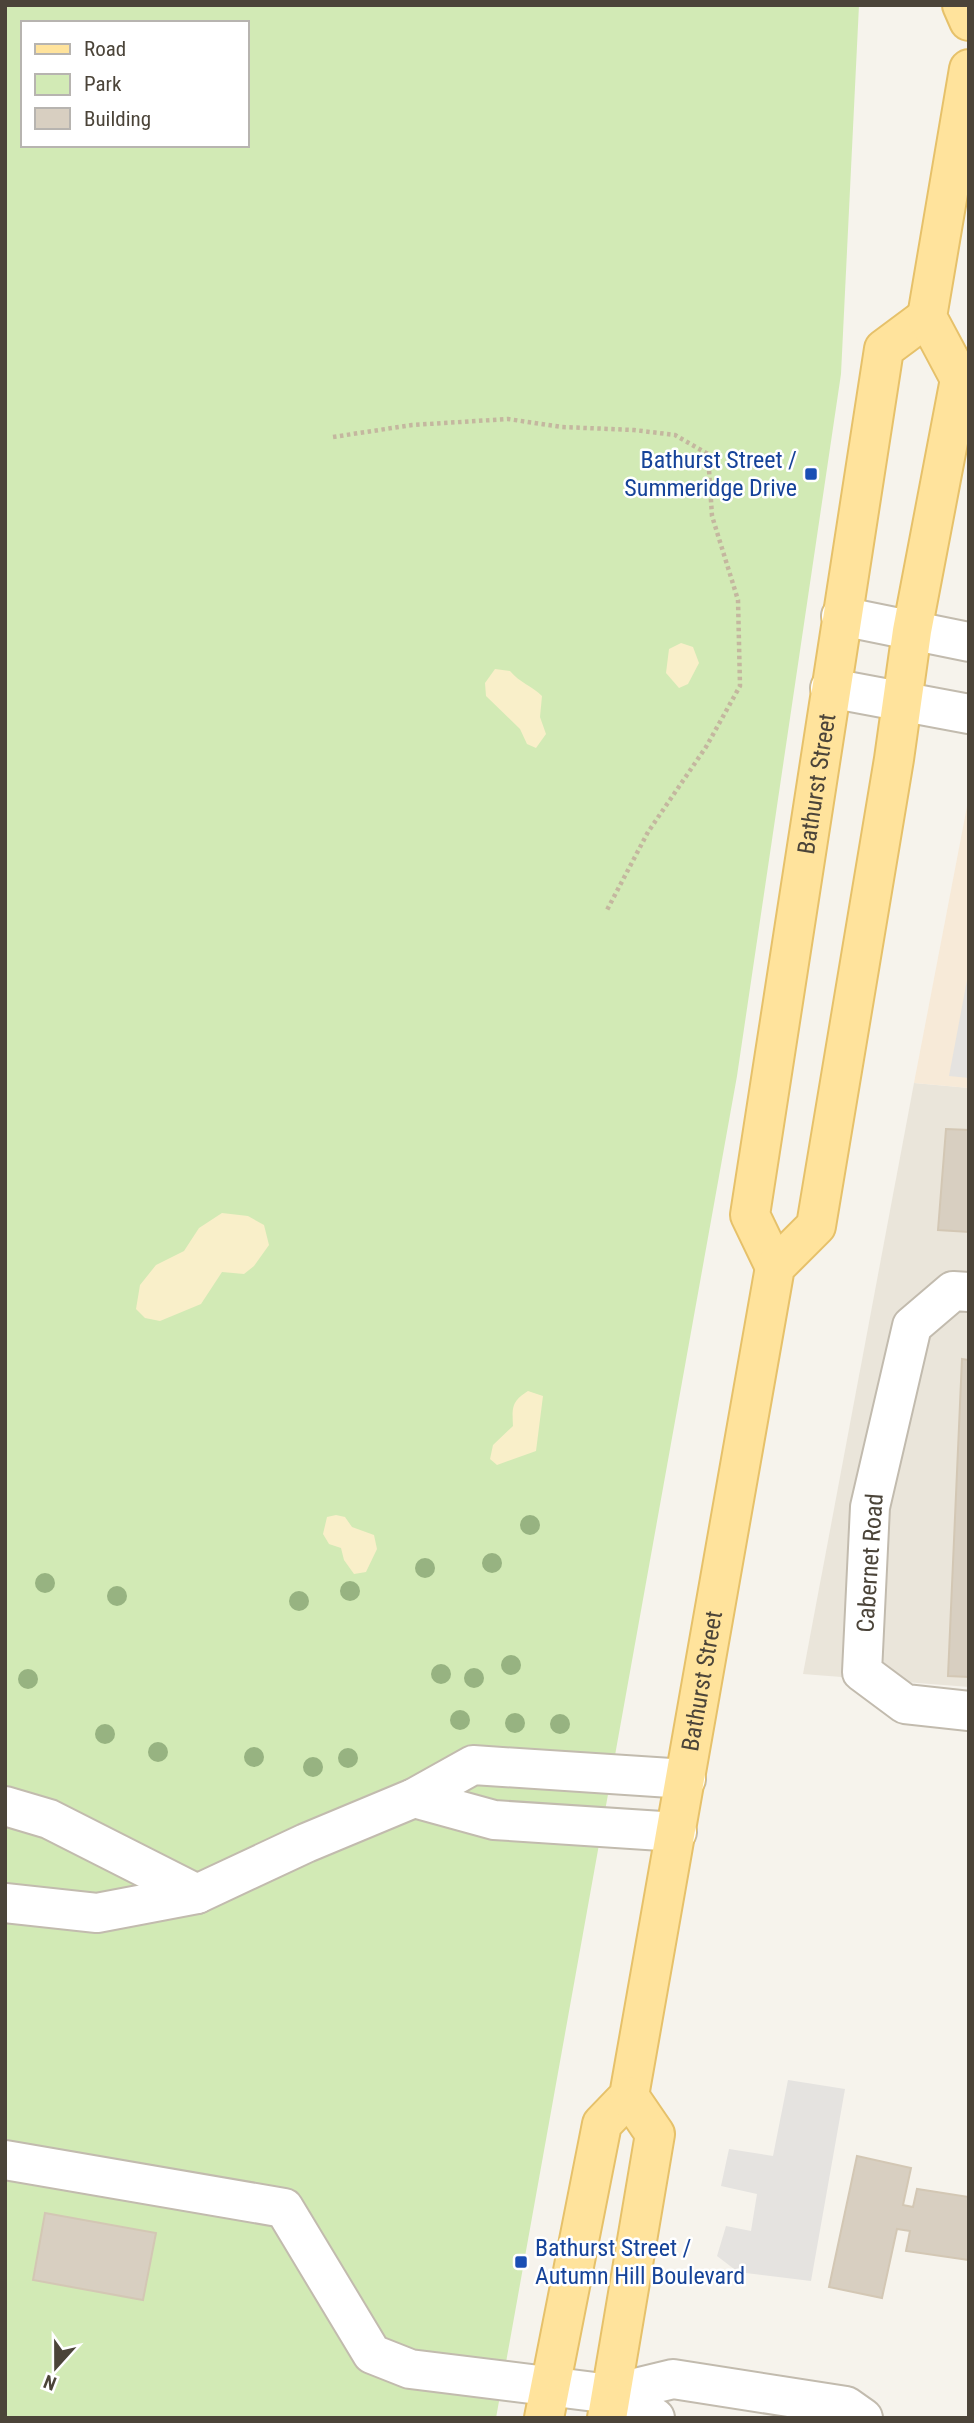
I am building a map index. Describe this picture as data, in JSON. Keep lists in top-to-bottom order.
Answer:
{
  "streets": {
    "main road": ["Bathurst Street"],
    "street": ["Cabernet Road"]
  },
  "places": {
    "transit": ["Bathurst Street / Summeridge Drive", "Bathurst Street / Autumn Hill Boulevard"]
  },
  "legend": ["Road", "Park", "Building"],
  "north": "bottom"
}
